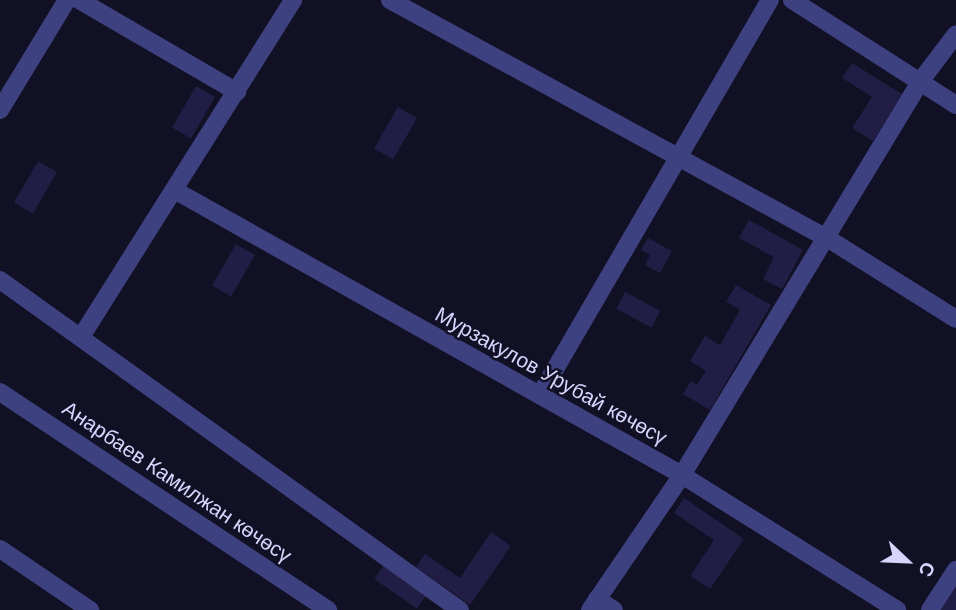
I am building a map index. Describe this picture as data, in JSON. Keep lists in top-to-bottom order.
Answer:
{
  "streets": {
    "street": ["Мурзакулов Урубай көчөсү", "Анарбаев Камилжан көчөсү"]
  },
  "north": "bottom right"
}
